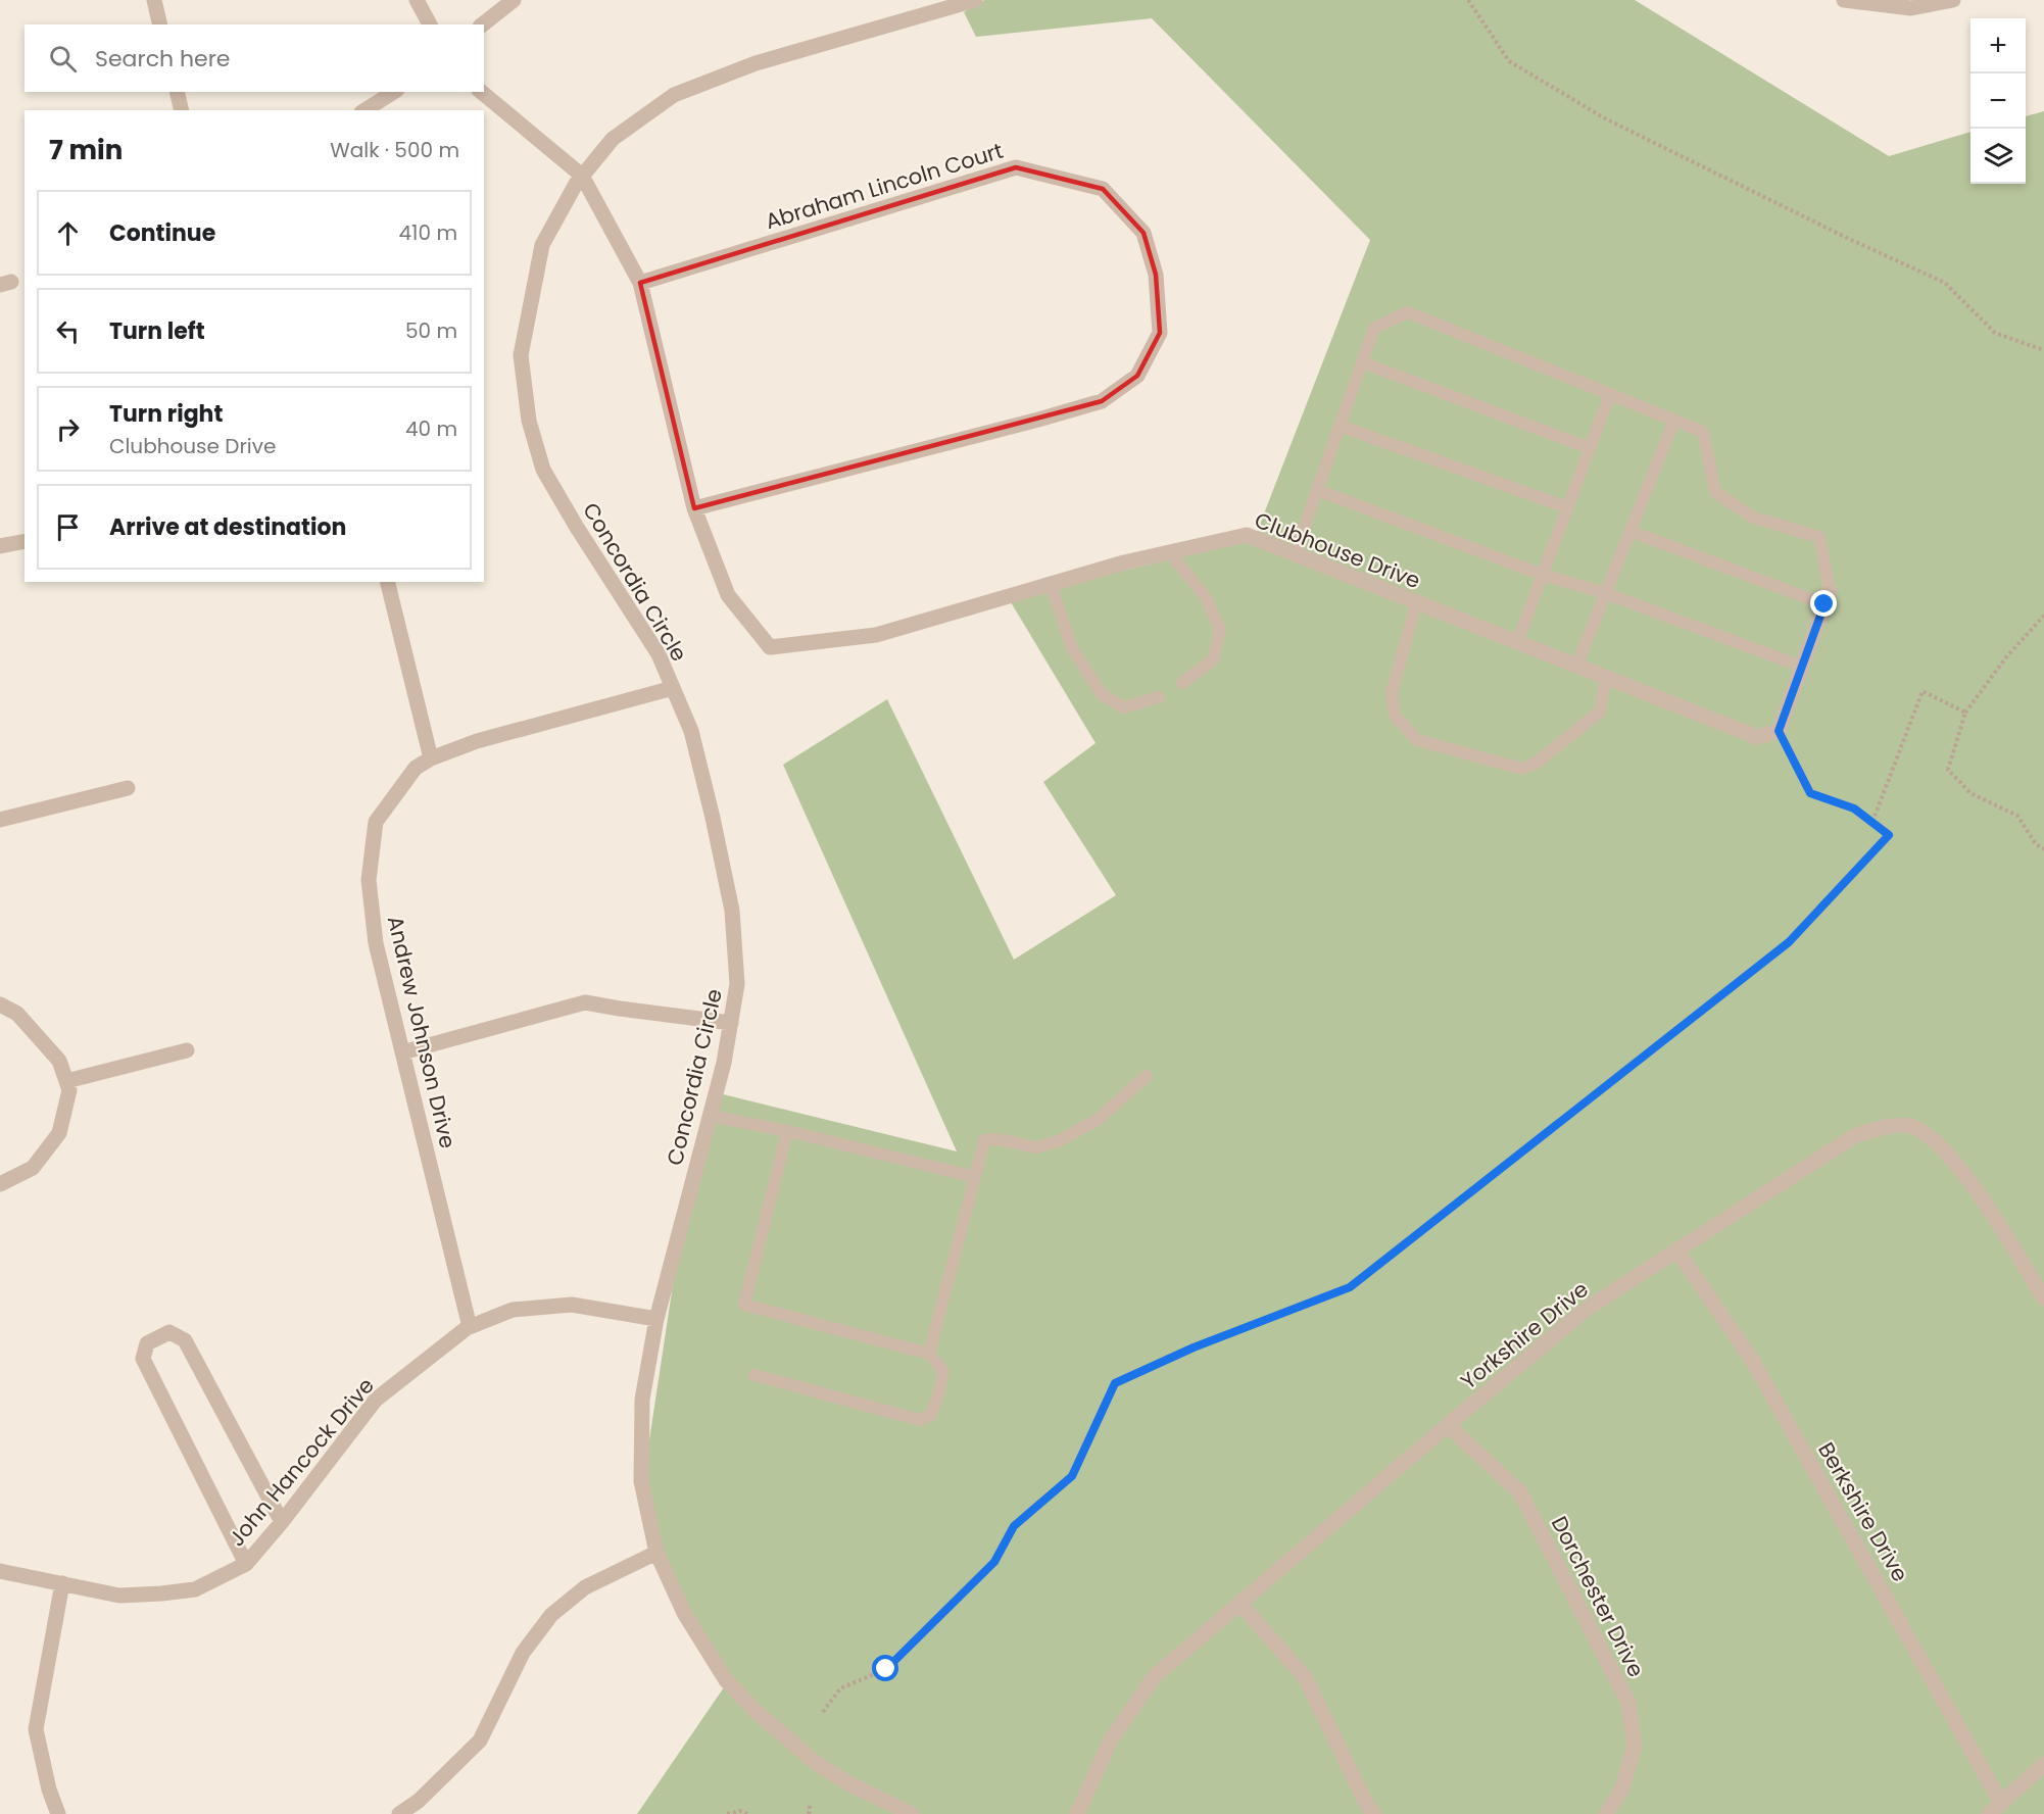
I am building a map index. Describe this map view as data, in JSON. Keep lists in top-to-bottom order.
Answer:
{
  "streets": {
    "street": [
      "Abraham Lincoln Court",
      "Clubhouse Drive",
      "Concordia Circle",
      "Andrew Johnson Drive",
      "Yorkshire Drive",
      "John Hancock Drive",
      "Berkshire Drive",
      "Dorchester Drive"
    ]
  },
  "crossings": [
    ["Abraham Lincoln Court", "Clubhouse Drive"],
    ["Concordia Circle", "Andrew Johnson Drive"],
    ["Concordia Circle", "John Hancock Drive"],
    ["Andrew Johnson Drive", "John Hancock Drive"],
    ["Yorkshire Drive", "Berkshire Drive"],
    ["Yorkshire Drive", "Dorchester Drive"]
  ],
  "page": {
    "map_buttons": ["+", "−"],
    "search": "Search here",
    "heading": ["7 min", "Walk · 500 m"],
    "list": [
      ["Continue", "410 m"],
      ["Turn left", "50 m"],
      ["Turn right", "Clubhouse Drive", "40 m"],
      "Arrive at destination"
    ]
  }
}
